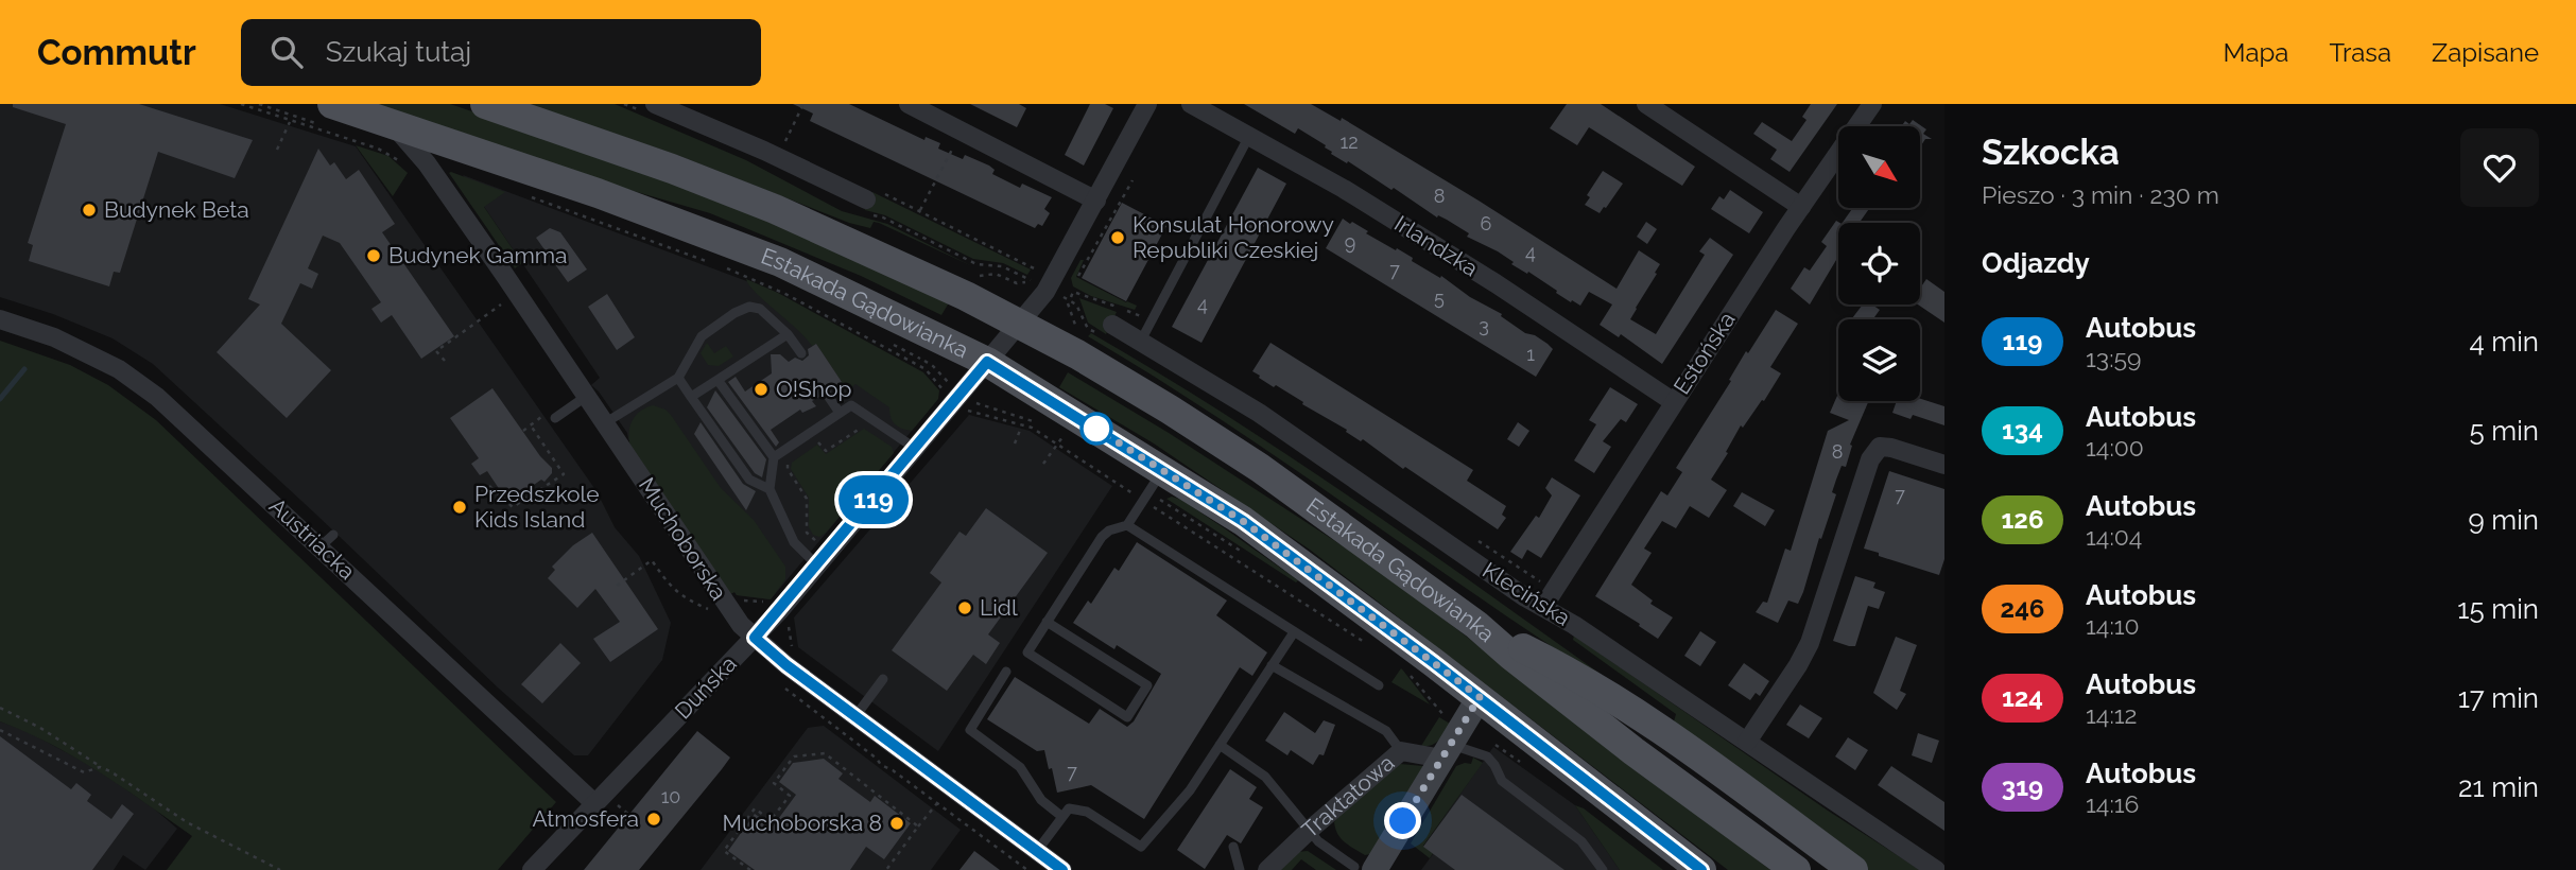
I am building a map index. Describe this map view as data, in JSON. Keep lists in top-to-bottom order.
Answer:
{
  "streets": {
    "main road": ["Estakada Gądowianka", "Traktatowa"],
    "street": [
      "Irlandzka",
      "Estońska",
      "Austriacka",
      "Muchoborska",
      "Klecińska",
      "Duńska"
    ]
  },
  "crossings": [
    ["Irlandzka", "Estońska"],
    ["Estakada Gądowianka", "Muchoborska"],
    ["Estakada Gądowianka", "Duńska"],
    ["Estakada Gądowianka", "Traktatowa"],
    ["Estońska", "Klecińska"],
    ["Austriacka", "Duńska"],
    ["Muchoborska", "Duńska"]
  ],
  "places": [
    "Budynek Beta",
    "Konsulat Honorowy Republiki Czeskiej",
    "Budynek Gamma",
    "O!Shop",
    "Przedszkole Kids Island",
    "Lidl",
    "Atmosfera",
    "Muchoborska 8"
  ],
  "lines": ["bus line 119"],
  "house_numbers": [
    "12",
    "8",
    "6",
    "9",
    "4",
    "7",
    "5",
    "4",
    "3",
    "1",
    "8",
    "7",
    "7",
    "10"
  ],
  "north": "bottom right",
  "page": {
    "header": "Commutr",
    "search": "Szukaj tutaj",
    "nav": ["Mapa", "Trasa", "Zapisane"],
    "on_map": "119",
    "heading": [
      ["Szkocka", "Pieszo · 3 min · 230 m"],
      "Odjazdy"
    ],
    "list": [
      {
        "mark": "119",
        "name": "Autobus",
        "note": "13:59",
        "value": "4 min"
      },
      {
        "mark": "134",
        "name": "Autobus",
        "note": "14:00",
        "value": "5 min"
      },
      {
        "mark": "126",
        "name": "Autobus",
        "note": "14:04",
        "value": "9 min"
      },
      {
        "mark": "246",
        "name": "Autobus",
        "note": "14:10",
        "value": "15 min"
      },
      {
        "mark": "124",
        "name": "Autobus",
        "note": "14:12",
        "value": "17 min"
      },
      {
        "mark": "319",
        "name": "Autobus",
        "note": "14:16",
        "value": "21 min"
      }
    ]
  }
}
